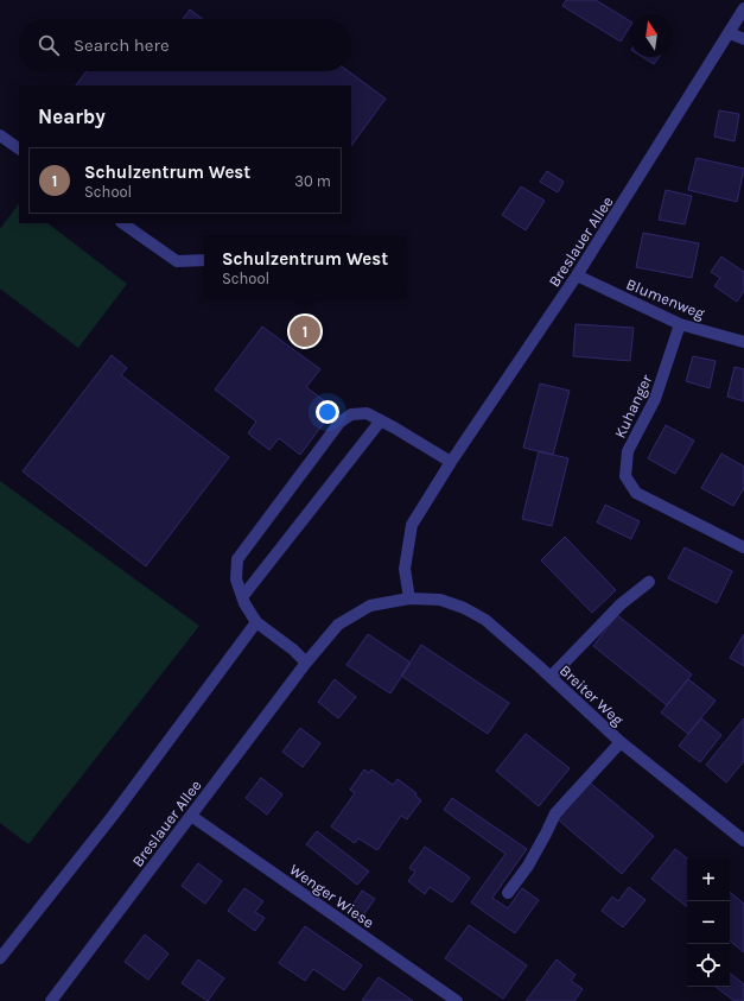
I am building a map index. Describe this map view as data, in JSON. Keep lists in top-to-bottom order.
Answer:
{
  "streets": {
    "street": [
      "Breslauer Allee",
      "Blumenweg",
      "Kuhanger",
      "Breiter Weg",
      "Wenger Wiese"
    ]
  },
  "crossings": [
    ["Breslauer Allee", "Blumenweg"],
    ["Breslauer Allee", "Breiter Weg"],
    ["Breslauer Allee", "Wenger Wiese"],
    ["Blumenweg", "Kuhanger"]
  ],
  "north": "top",
  "page": {
    "search": "Search here",
    "heading": "Nearby",
    "list": [
      {
        "mark": "1",
        "name": "Schulzentrum West",
        "note": "School",
        "value": "30 m"
      }
    ],
    "popup": ["Schulzentrum West", "School"],
    "pins": "1",
    "map_buttons": ["+", "−"]
  }
}
